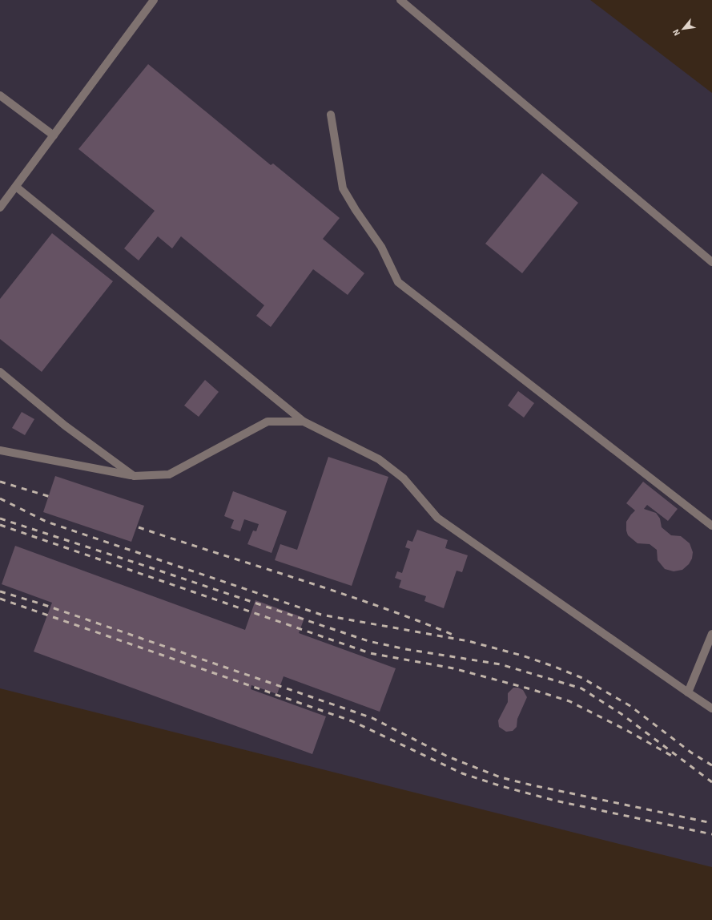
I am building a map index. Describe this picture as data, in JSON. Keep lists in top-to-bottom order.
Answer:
{
  "north": "bottom left"
}
